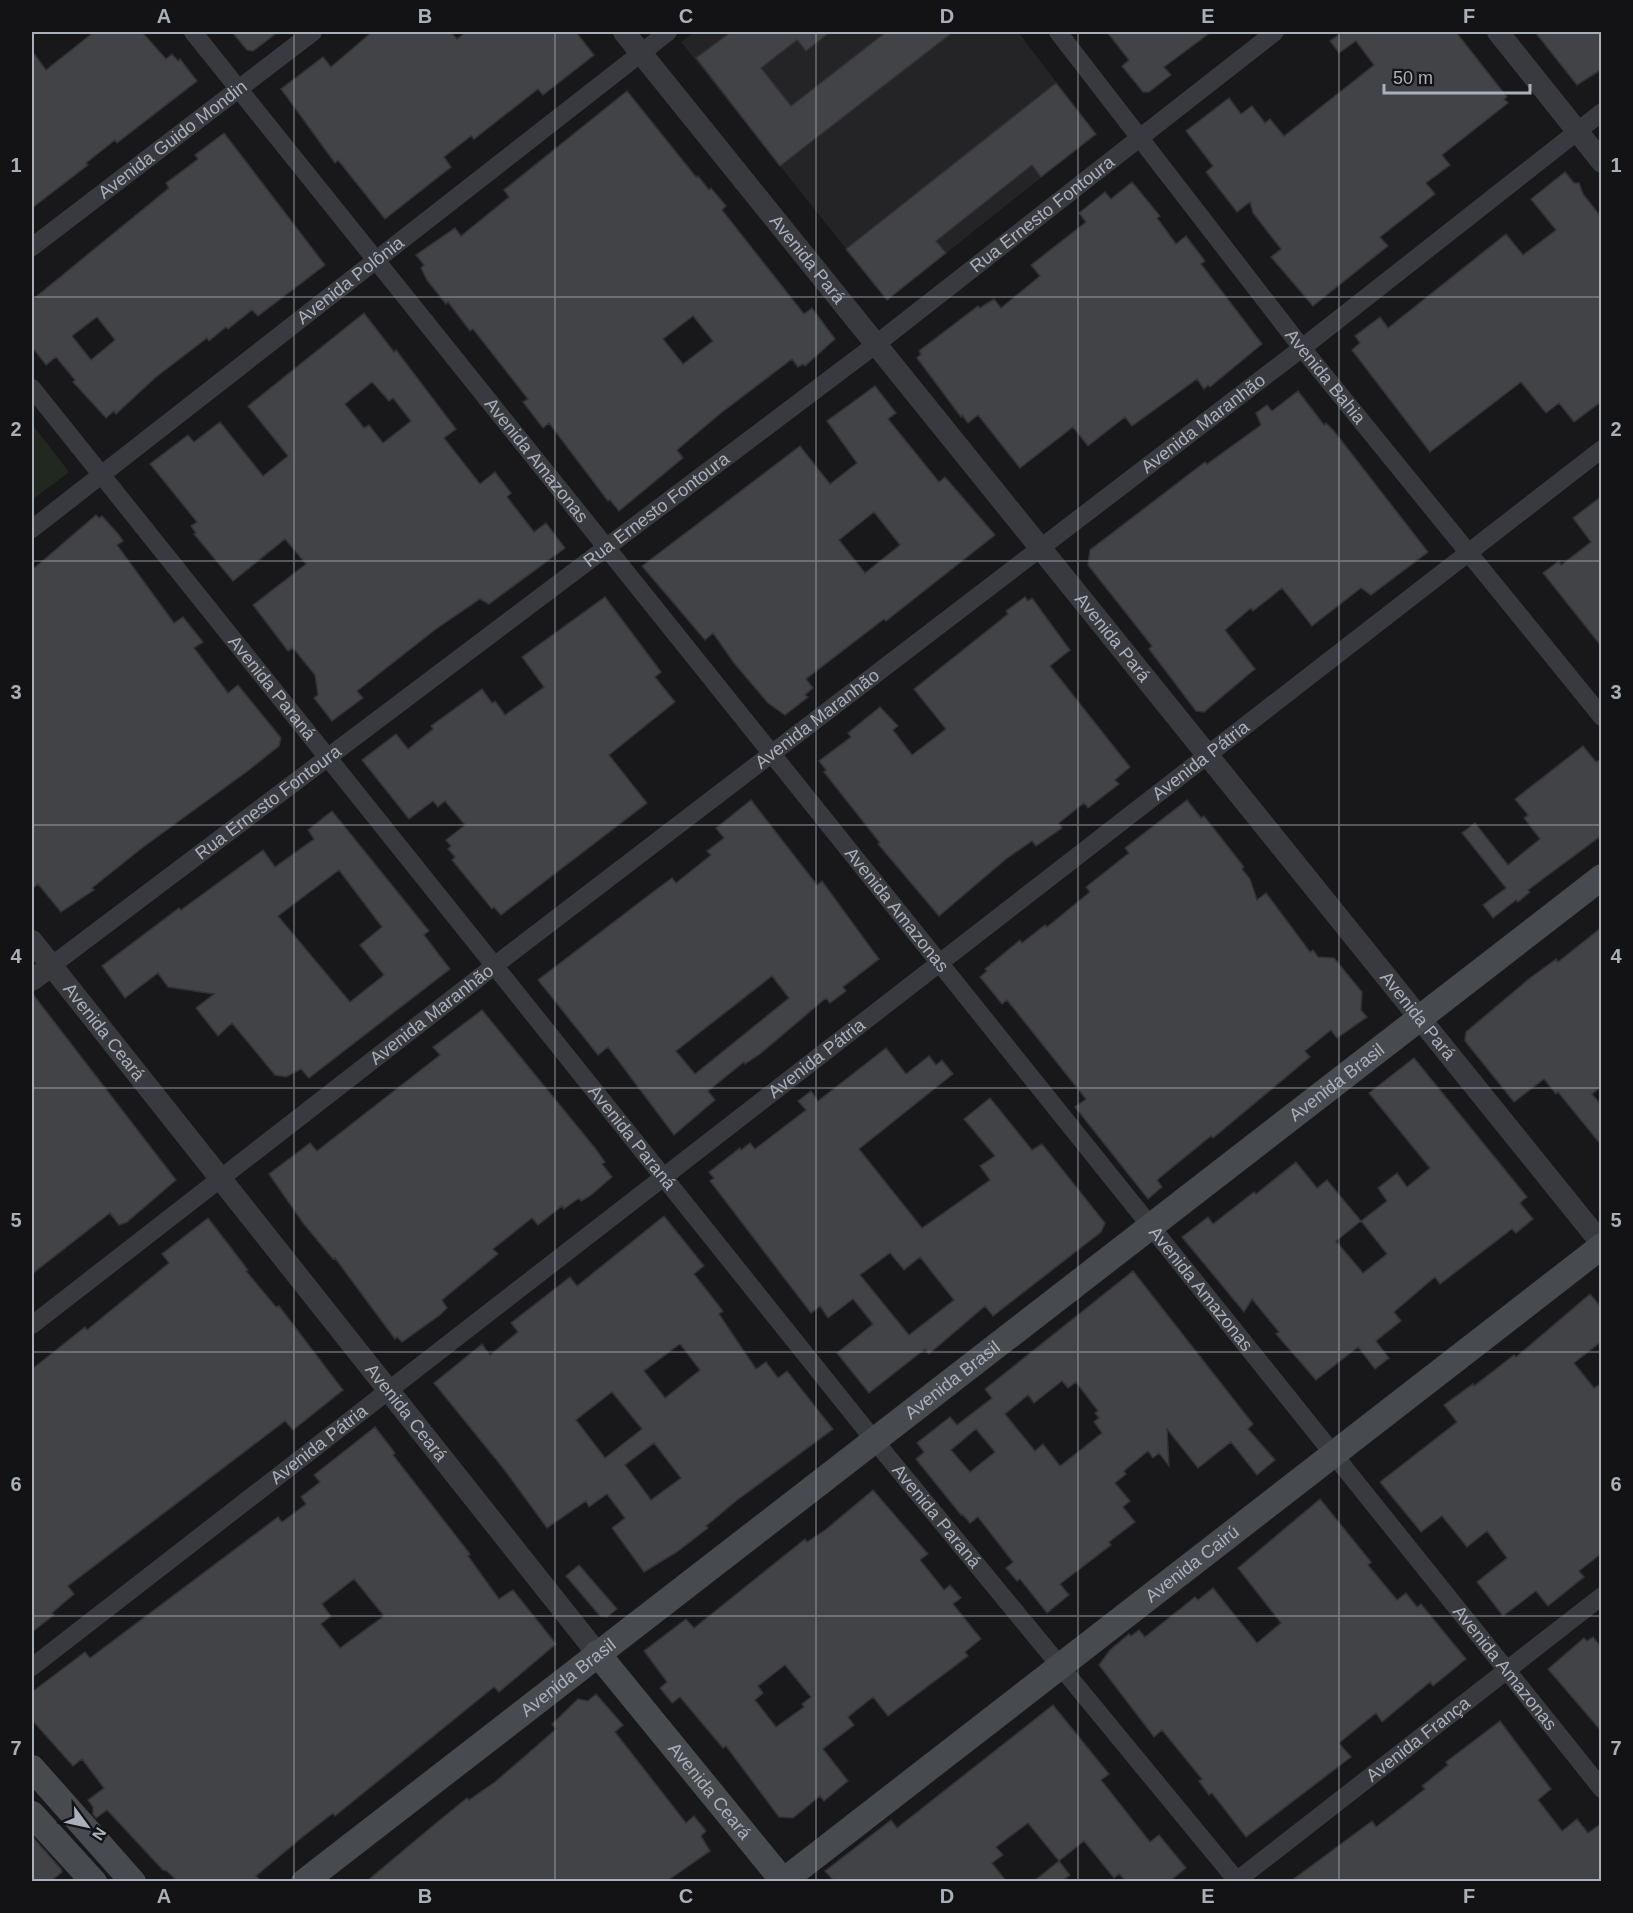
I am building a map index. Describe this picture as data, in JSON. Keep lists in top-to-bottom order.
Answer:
{
  "streets": {
    "main road": ["Avenida Ceará", "Avenida Brasil", "Avenida Cairú"],
    "street": [
      "Avenida Guido Mondin",
      "Rua Ernesto Fontoura",
      "Avenida Pará",
      "Avenida Polônia",
      "Avenida Bahia",
      "Avenida Maranhão",
      "Avenida Amazonas",
      "Avenida Paraná",
      "Avenida Pátria",
      "Avenida França"
    ]
  },
  "crossings": [
    ["Avenida Guido Mondin", "Avenida Amazonas"],
    ["Rua Ernesto Fontoura", "Avenida Pará"],
    ["Rua Ernesto Fontoura", "Avenida Bahia"],
    ["Rua Ernesto Fontoura", "Avenida Amazonas"],
    ["Rua Ernesto Fontoura", "Avenida Paraná"],
    ["Rua Ernesto Fontoura", "Avenida Ceará"],
    ["Avenida Pará", "Avenida Polônia"],
    ["Avenida Pará", "Avenida Maranhão"],
    ["Avenida Pará", "Avenida Pátria"],
    ["Avenida Pará", "Avenida Brasil"],
    ["Avenida Pará", "Avenida Cairú"],
    ["Avenida Polônia", "Avenida Amazonas"],
    ["Avenida Polônia", "Avenida Paraná"],
    ["Avenida Bahia", "Avenida Maranhão"],
    ["Avenida Bahia", "Avenida Pátria"],
    ["Avenida Maranhão", "Avenida Amazonas"],
    ["Avenida Maranhão", "Avenida Paraná"],
    ["Avenida Maranhão", "Avenida Ceará"],
    ["Avenida Amazonas", "Avenida Pátria"],
    ["Avenida Amazonas", "Avenida Brasil"],
    ["Avenida Amazonas", "Avenida Cairú"],
    ["Avenida Amazonas", "Avenida França"],
    ["Avenida Paraná", "Avenida Pátria"],
    ["Avenida Paraná", "Avenida Brasil"],
    ["Avenida Paraná", "Avenida Cairú"],
    ["Avenida Paraná", "Avenida França"],
    ["Avenida Pátria", "Avenida Ceará"],
    ["Avenida Ceará", "Avenida Brasil"],
    ["Avenida Ceará", "Avenida Cairú"]
  ],
  "scale_bar": "50 m",
  "north": "bottom right",
  "grid": {
    "columns": [
      "A",
      "B",
      "C",
      "D",
      "E",
      "F"
    ],
    "rows": [
      "1",
      "2",
      "3",
      "4",
      "5",
      "6",
      "7"
    ]
  }
}
